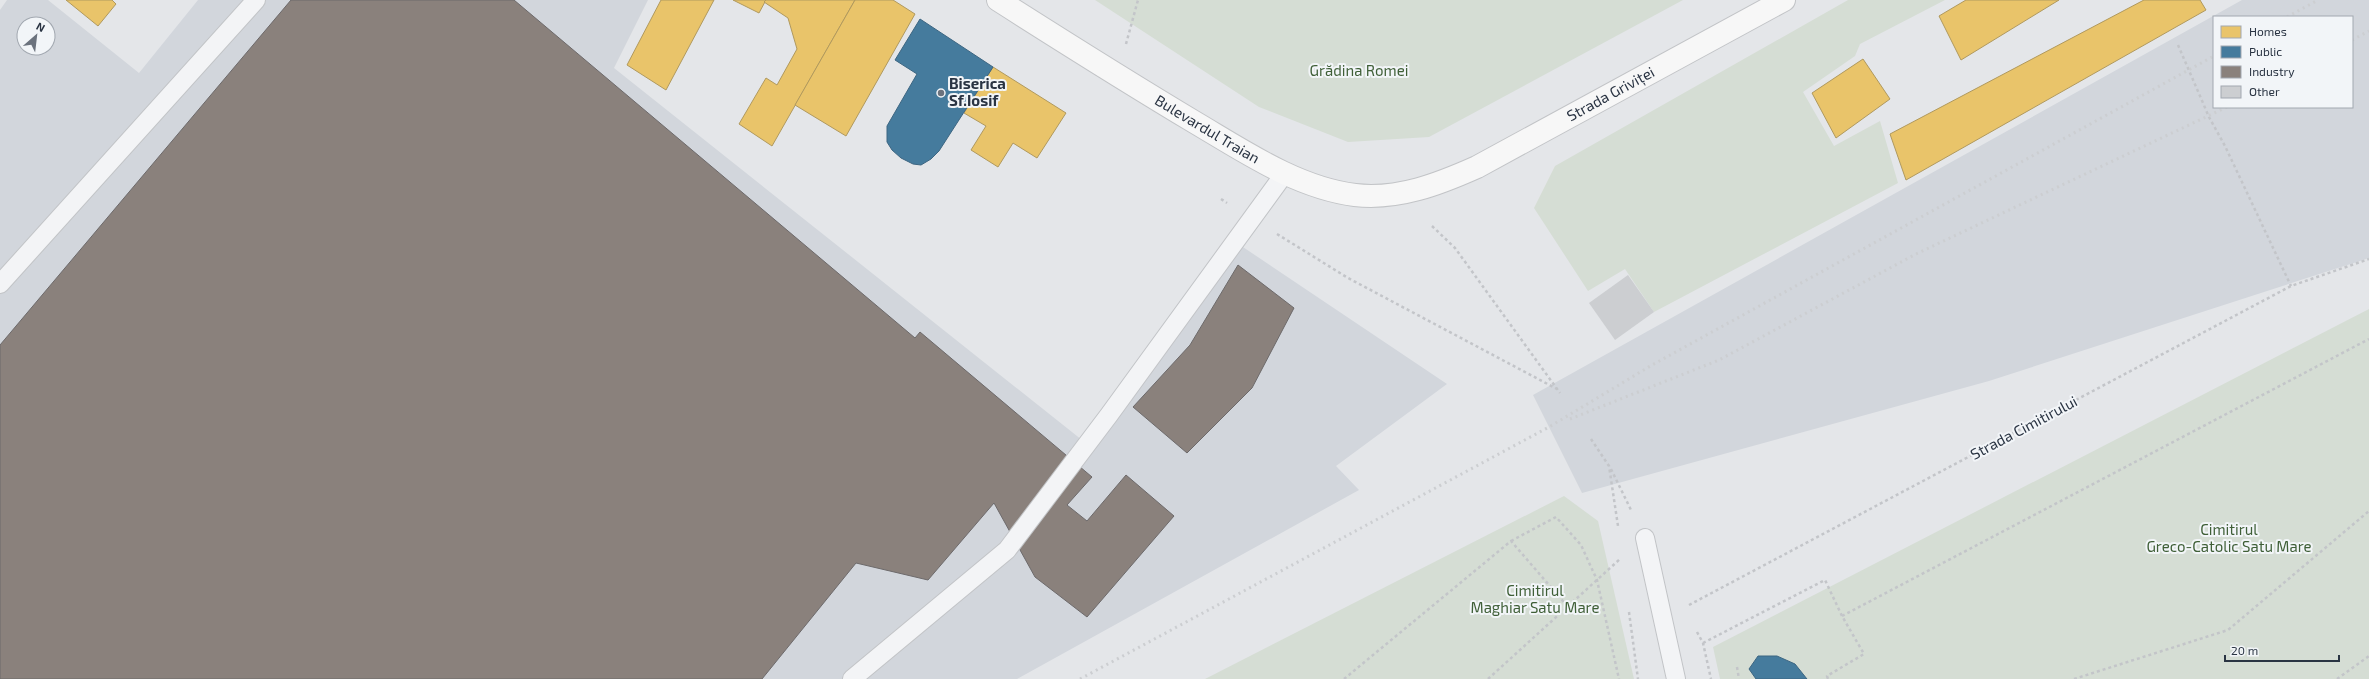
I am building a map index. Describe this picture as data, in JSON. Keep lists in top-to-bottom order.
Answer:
{
  "streets": {
    "street": ["Strada Griviței", "Bulevardul Traian"],
    "path": ["Strada Cimitirului"]
  },
  "crossings": [
    ["Strada Griviței", "Bulevardul Traian"]
  ],
  "parks": ["Grădina Romei", "Cimitirul Greco-Catolic Satu Mare", "Cimitirul Maghiar Satu Mare"],
  "places": ["Biserica Sf.Iosif"],
  "legend": [
    "Homes",
    "Public",
    "Industry",
    "Other"
  ],
  "scale_bar": "20 m",
  "north": "top right"
}
